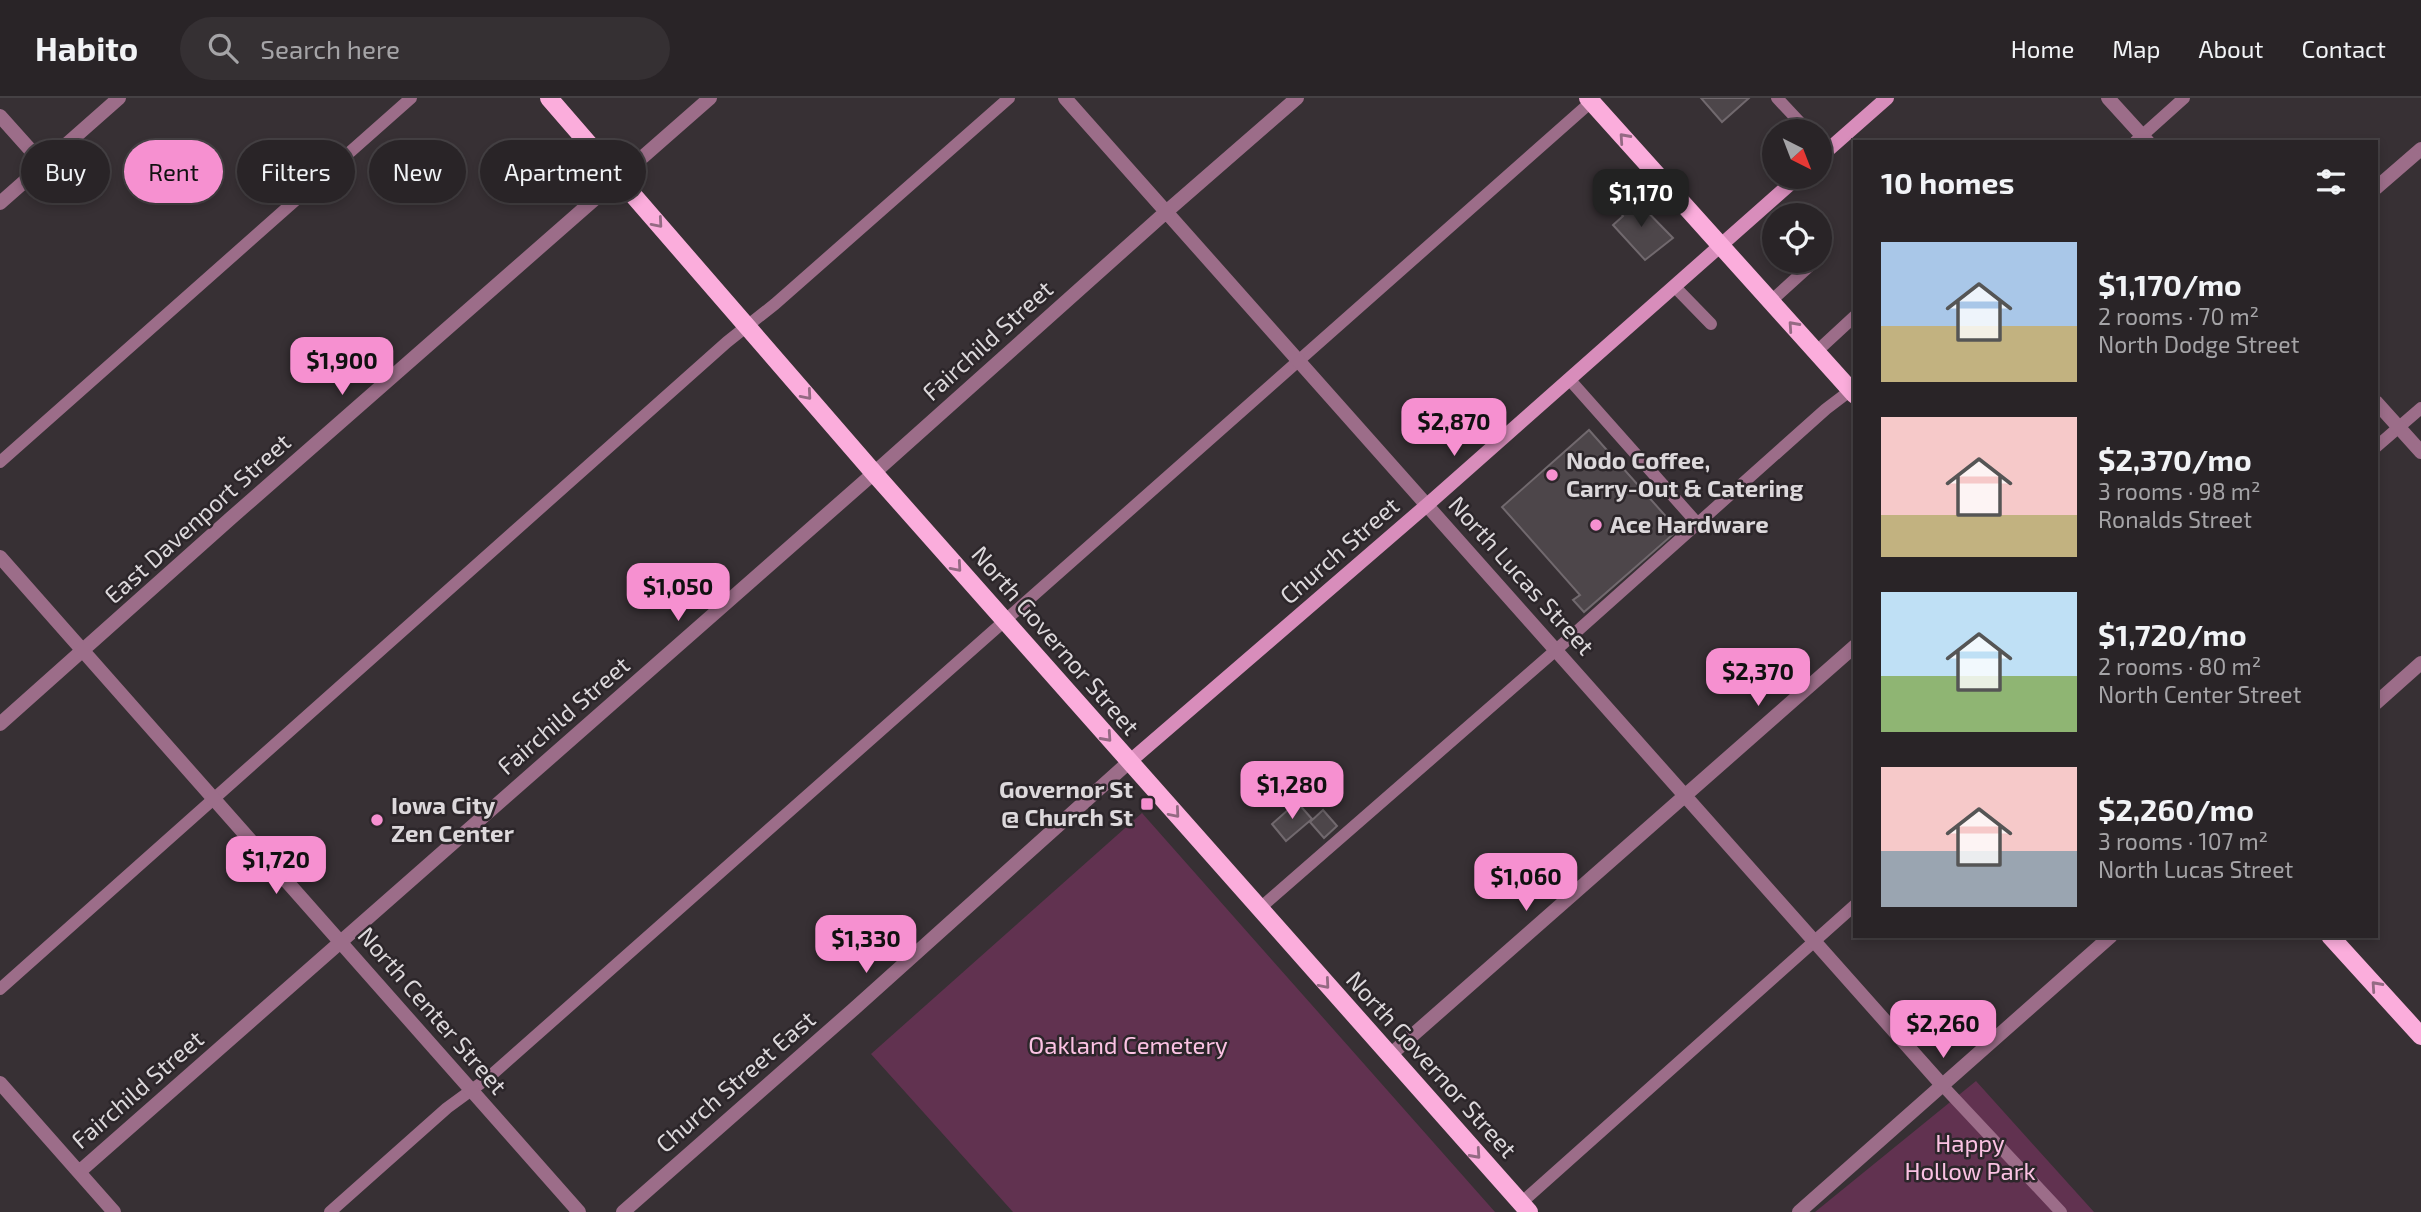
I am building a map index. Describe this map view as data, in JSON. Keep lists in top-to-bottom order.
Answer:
{
  "streets": {
    "main road": ["North Governor Street"],
    "street": [
      "Fairchild Street",
      "East Davenport Street",
      "Church Street",
      "North Lucas Street",
      "North Center Street",
      "Church Street East"
    ]
  },
  "crossings": [
    ["Fairchild Street", "North Lucas Street"],
    ["Fairchild Street", "North Governor Street"],
    ["Fairchild Street", "North Center Street"],
    ["East Davenport Street", "North Center Street"],
    ["Church Street", "North Lucas Street"],
    ["Church Street", "North Governor Street"],
    ["Church Street", "Church Street East"],
    ["North Governor Street", "Church Street East"]
  ],
  "one_way": ["North Governor Street"],
  "parks": ["Oakland Cemetery", "Happy Hollow Park"],
  "places": {
    "other": ["Nodo Coffee, Carry-Out & Catering", "Ace Hardware", "Iowa City Zen Center"],
    "transit": ["Governor St @ Church St"]
  },
  "north": "bottom right",
  "page": {
    "header": "Habito",
    "search": "Search here",
    "nav": [
      "Home",
      "Map",
      "About",
      "Contact"
    ],
    "chip": [
      "Buy",
      "Rent",
      "Filters",
      "New",
      "Apartment"
    ],
    "heading": "10 homes",
    "price": [
      "$1,170",
      "$1,900",
      "$2,870",
      "$1,050",
      "$2,370",
      "$1,280",
      "$1,720",
      "$1,060",
      "$1,330",
      "$2,260"
    ],
    "list": [
      {
        "name": "$1,170/mo",
        "note": "2 rooms · 70 m² · North Dodge Street"
      },
      {
        "name": "$2,370/mo",
        "note": "3 rooms · 98 m² · Ronalds Street"
      },
      {
        "name": "$1,720/mo",
        "note": "2 rooms · 80 m² · North Center Street"
      },
      {
        "name": "$2,260/mo",
        "note": "3 rooms · 107 m² · North Lucas Street"
      }
    ]
  }
}
